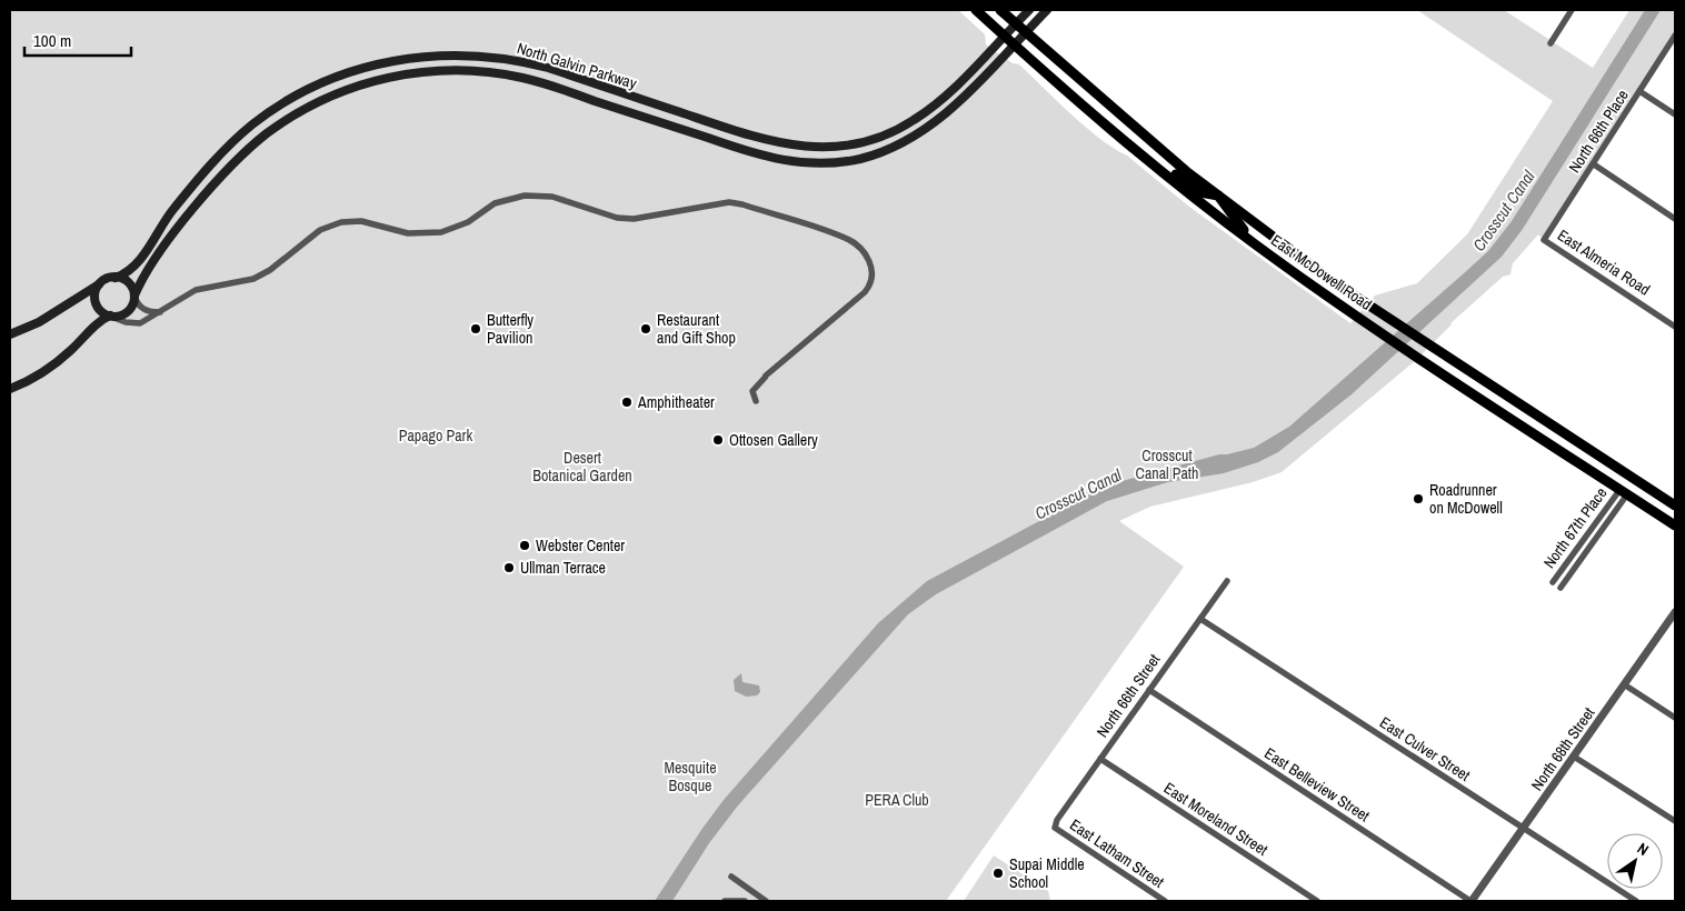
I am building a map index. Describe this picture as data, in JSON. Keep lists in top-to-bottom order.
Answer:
{
  "streets": {
    "main road": ["North Galvin Parkway", "East McDowell Road"],
    "street": [
      "North 66th Place",
      "East Almeria Road",
      "North 67th Place",
      "North 66th Street",
      "East Culver Street",
      "North 68th Street",
      "East Belleview Street",
      "East Moreland Street",
      "East Latham Street"
    ]
  },
  "crossings": [
    ["North Galvin Parkway", "East McDowell Road"],
    ["North 66th Place", "East Almeria Road"],
    ["East McDowell Road", "North 67th Place"],
    ["North 66th Street", "East Culver Street"],
    ["North 66th Street", "East Belleview Street"],
    ["North 66th Street", "East Moreland Street"],
    ["North 66th Street", "East Latham Street"],
    ["East Culver Street", "North 68th Street"],
    ["North 68th Street", "East Belleview Street"]
  ],
  "water": ["Crosscut Canal"],
  "parks": [
    "Papago Park",
    "Crosscut Canal Path",
    "Desert Botanical Garden",
    "Mesquite Bosque",
    "PERA Club"
  ],
  "places": [
    "Butterfly Pavilion",
    "Restaurant and Gift Shop",
    "Amphitheater",
    "Ottosen Gallery",
    "Roadrunner on McDowell",
    "Webster Center",
    "Ullman Terrace",
    "Supai Middle School"
  ],
  "scale_bar": "100 m",
  "north": "top right"
}
